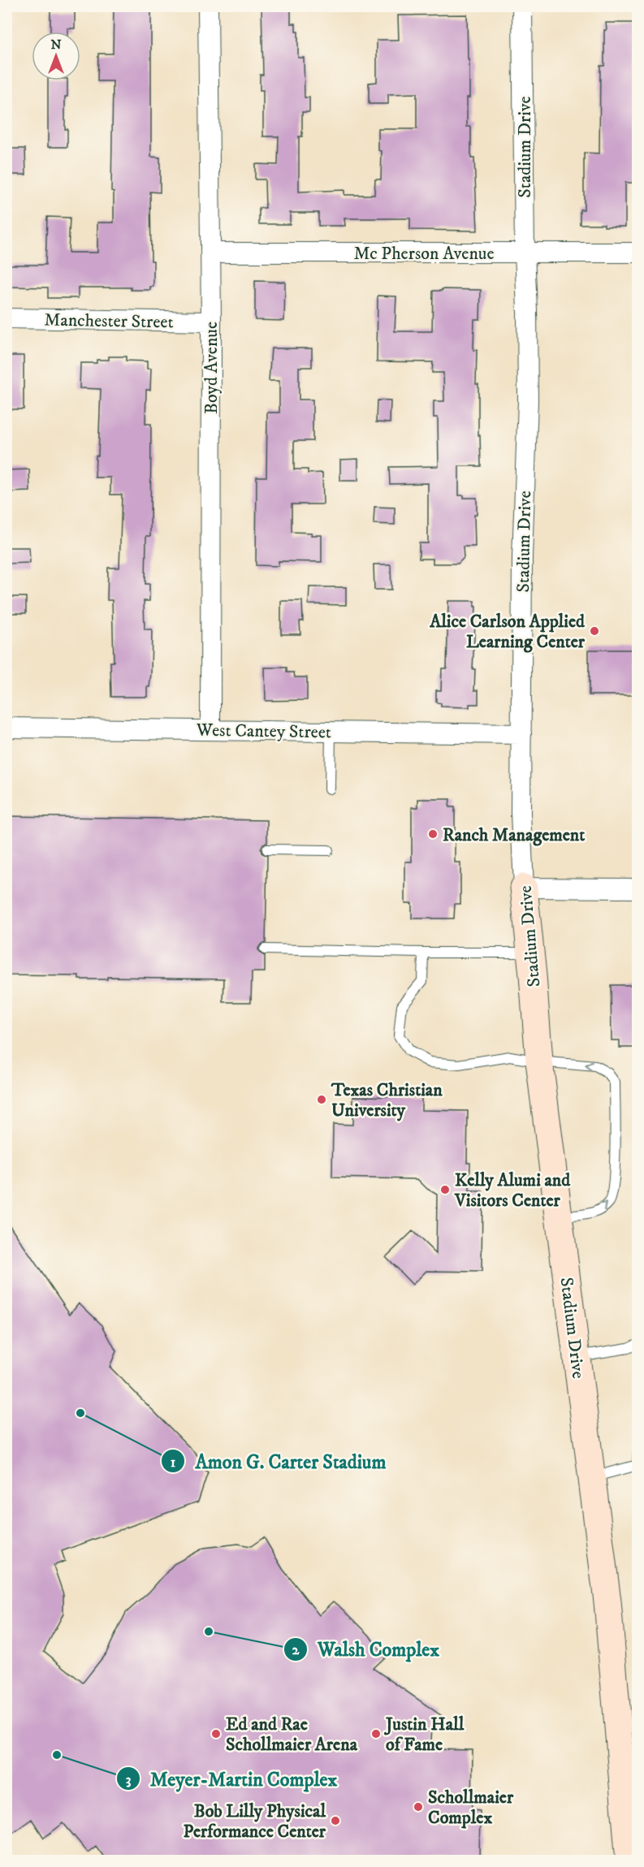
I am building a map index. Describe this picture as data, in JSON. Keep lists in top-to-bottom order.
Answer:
{
  "streets": {
    "street": [
      "Stadium Drive",
      "Mc Pherson Avenue",
      "Manchester Street",
      "Boyd Avenue",
      "West Cantey Street"
    ]
  },
  "crossings": [
    ["Stadium Drive", "Mc Pherson Avenue"],
    ["Stadium Drive", "West Cantey Street"],
    ["Mc Pherson Avenue", "Boyd Avenue"],
    ["Manchester Street", "Boyd Avenue"],
    ["Boyd Avenue", "West Cantey Street"]
  ],
  "places": [
    "Alice Carlson Applied Learning Center",
    "Ranch Management",
    "Texas Christian University",
    "Kelly Alumi and Visitors Center",
    "Amon G. Carter Stadium",
    "Walsh Complex",
    "Ed and Rae Schollmaier Arena",
    "Justin Hall of Fame",
    "Meyer-Martin Complex",
    "Schollmaier Complex",
    "Bob Lilly Physical Performance Center"
  ],
  "north": "top"
}
